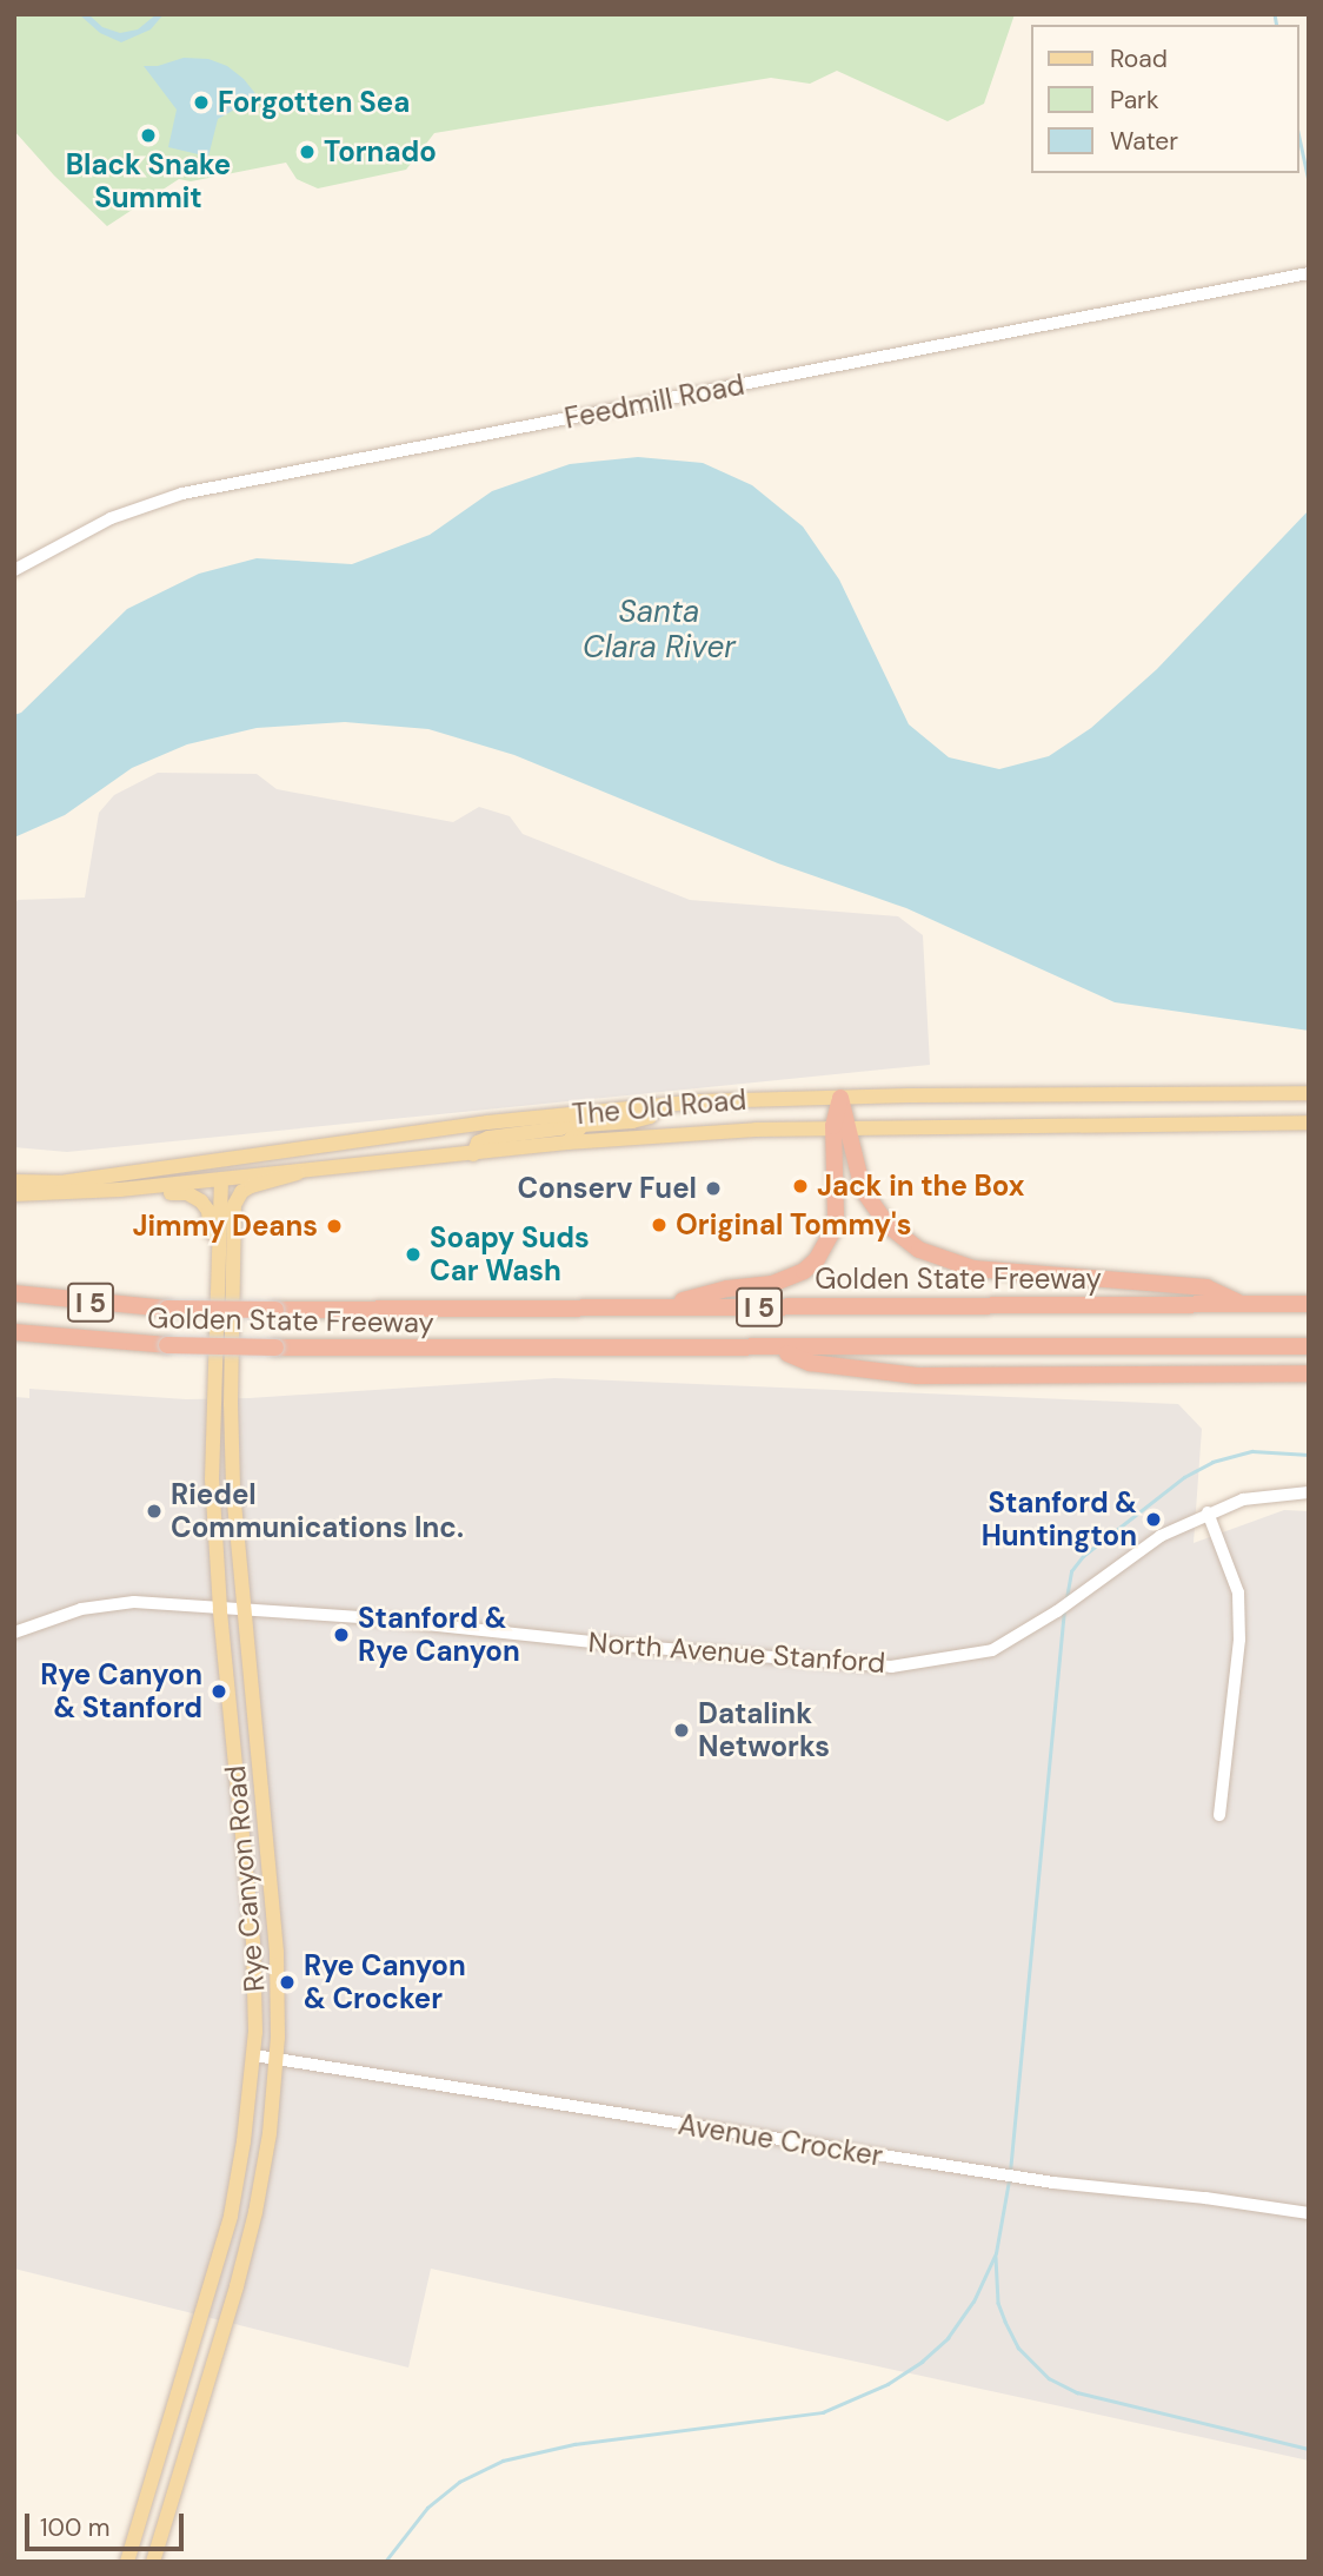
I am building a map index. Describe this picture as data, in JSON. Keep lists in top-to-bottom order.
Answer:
{
  "streets": {
    "highway": ["Golden State Freeway", "I 5"],
    "main road": ["The Old Road", "Rye Canyon Road"],
    "street": ["Feedmill Road", "North Avenue Stanford", "Avenue Crocker"]
  },
  "crossings": [
    ["The Old Road", "Rye Canyon Road"],
    ["North Avenue Stanford", "Rye Canyon Road"],
    ["Rye Canyon Road", "Avenue Crocker"]
  ],
  "water": ["Santa Clara River"],
  "places": [
    "Forgotten Sea",
    "Black Snake Summit",
    "Tornado",
    "Jack in the Box",
    "Conserv Fuel",
    "Original Tommy's",
    "Jimmy Deans",
    "Soapy Suds Car Wash",
    "Riedel Communications Inc.",
    "Stanford & Huntington",
    "Stanford & Rye Canyon",
    "Rye Canyon & Stanford",
    "Datalink Networks",
    "Rye Canyon & Crocker"
  ],
  "legend": ["Road", "Park", "Water"],
  "scale_bar": "100 m"
}
